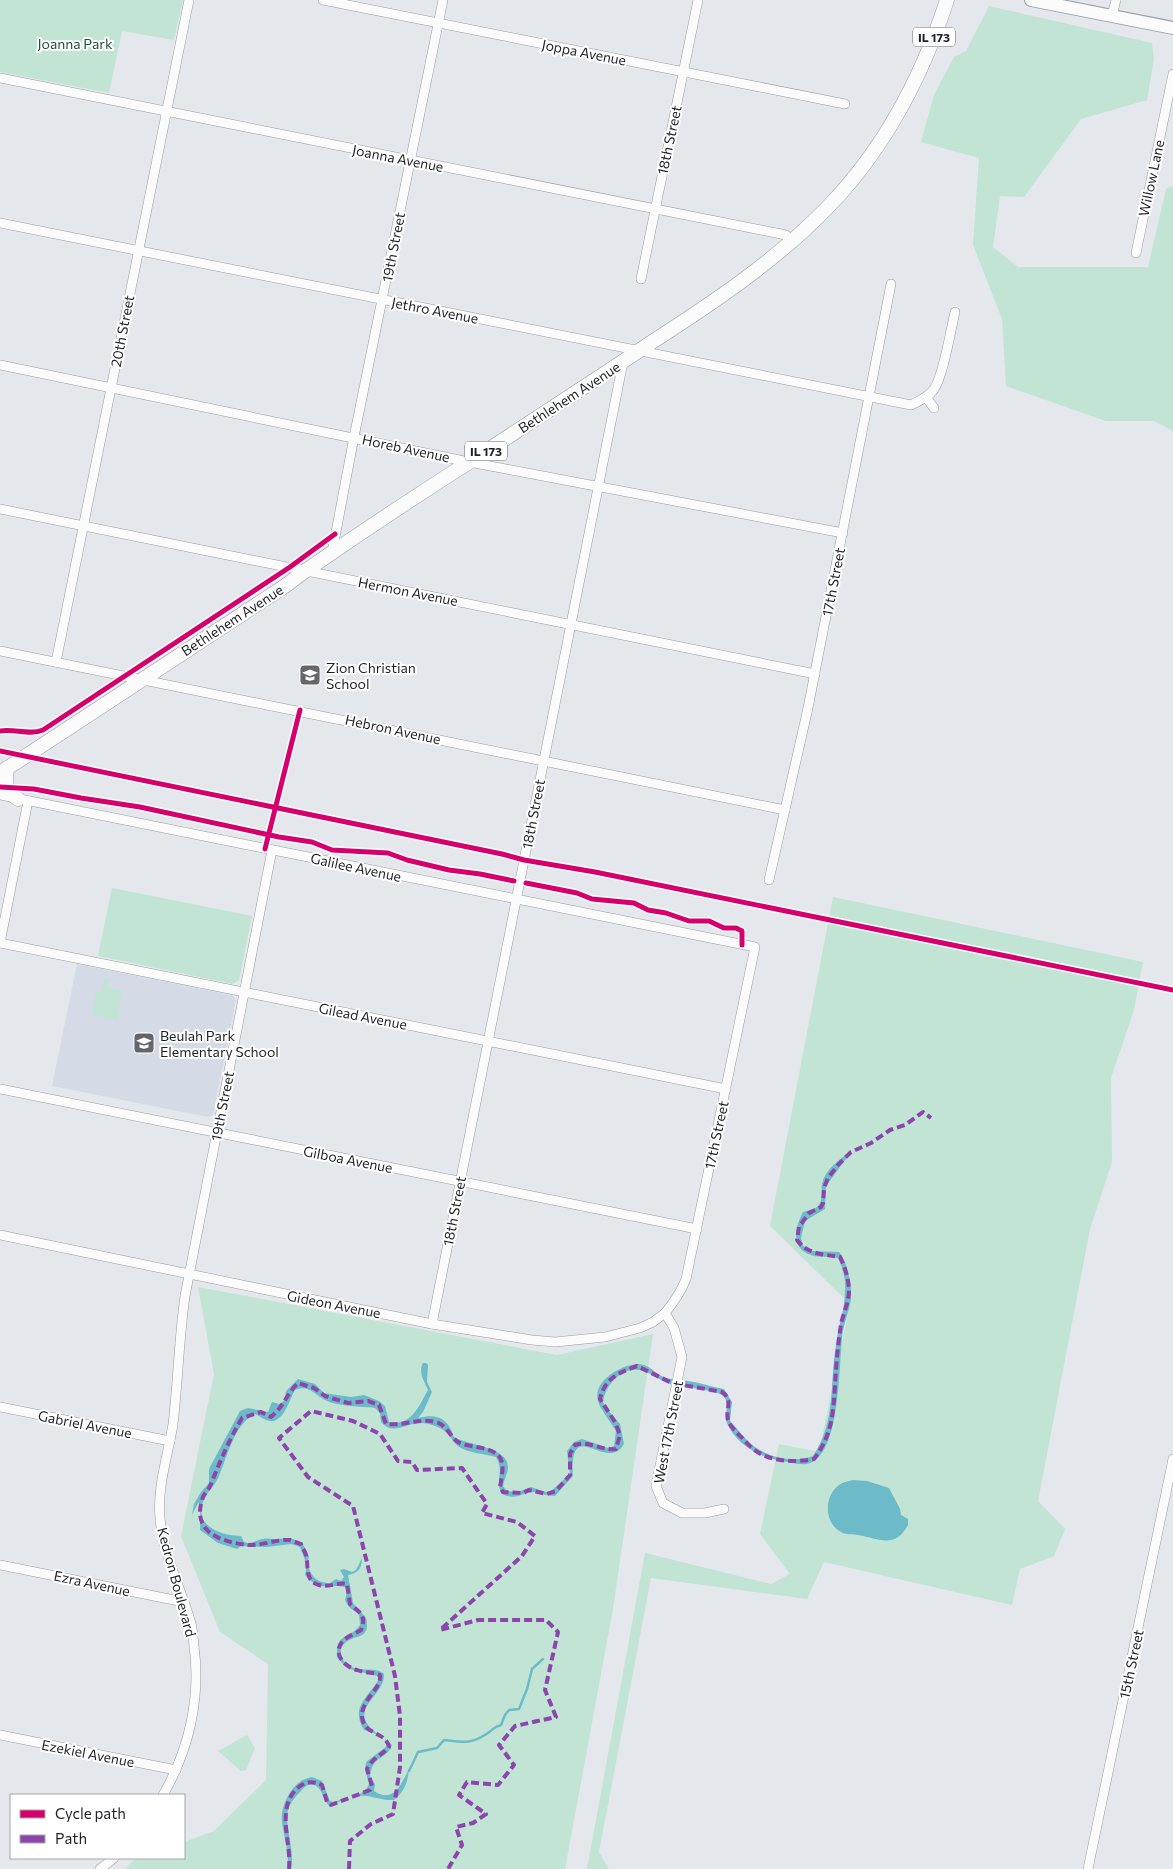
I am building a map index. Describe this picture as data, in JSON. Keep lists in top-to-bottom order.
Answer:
{
  "streets": {
    "main road": ["IL 173", "Bethlehem Avenue"],
    "street": [
      "Joppa Avenue",
      "18th Street",
      "Joanna Avenue",
      "Willow Lane",
      "19th Street",
      "Jethro Avenue",
      "20th Street",
      "Horeb Avenue",
      "17th Street",
      "Hermon Avenue",
      "Hebron Avenue",
      "Galilee Avenue",
      "Gilead Avenue",
      "Gilboa Avenue",
      "Gideon Avenue",
      "Gabriel Avenue",
      "West 17th Street",
      "Kedron Boulevard",
      "Ezra Avenue",
      "15th Street",
      "Ezekiel Avenue"
    ]
  },
  "crossings": [
    ["Joppa Avenue", "18th Street"],
    ["Joppa Avenue", "19th Street"],
    ["18th Street", "Joanna Avenue"],
    ["18th Street", "Bethlehem Avenue"],
    ["18th Street", "Horeb Avenue"],
    ["18th Street", "Hermon Avenue"],
    ["18th Street", "Hebron Avenue"],
    ["18th Street", "Galilee Avenue"],
    ["18th Street", "Gilead Avenue"],
    ["18th Street", "Gilboa Avenue"],
    ["18th Street", "Gideon Avenue"],
    ["Joanna Avenue", "19th Street"],
    ["Joanna Avenue", "20th Street"],
    ["Joanna Avenue", "Bethlehem Avenue"],
    ["19th Street", "Jethro Avenue"],
    ["19th Street", "Bethlehem Avenue"],
    ["19th Street", "Horeb Avenue"],
    ["19th Street", "Galilee Avenue"],
    ["19th Street", "Gilead Avenue"],
    ["19th Street", "Gilboa Avenue"],
    ["19th Street", "Gideon Avenue"],
    ["19th Street", "Kedron Boulevard"],
    ["Jethro Avenue", "20th Street"],
    ["Jethro Avenue", "Bethlehem Avenue"],
    ["Jethro Avenue", "17th Street"],
    ["20th Street", "Horeb Avenue"],
    ["20th Street", "Hermon Avenue"],
    ["20th Street", "Hebron Avenue"],
    ["Bethlehem Avenue", "Horeb Avenue"],
    ["Bethlehem Avenue", "Hermon Avenue"],
    ["Bethlehem Avenue", "Hebron Avenue"],
    ["Horeb Avenue", "17th Street"],
    ["17th Street", "Hermon Avenue"],
    ["17th Street", "Hebron Avenue"],
    ["17th Street", "Galilee Avenue"],
    ["17th Street", "Gilead Avenue"],
    ["17th Street", "Gilboa Avenue"],
    ["17th Street", "Gideon Avenue"],
    ["17th Street", "West 17th Street"],
    ["Gideon Avenue", "West 17th Street"],
    ["Gideon Avenue", "Kedron Boulevard"],
    ["Gabriel Avenue", "Kedron Boulevard"],
    ["Kedron Boulevard", "Ezra Avenue"],
    ["Kedron Boulevard", "Ezekiel Avenue"]
  ],
  "parks": ["Joanna Park"],
  "places": {
    "school or university": ["Zion Christian School", "Beulah Park Elementary School"]
  },
  "legend": ["Cycle path", "Path"]
}
